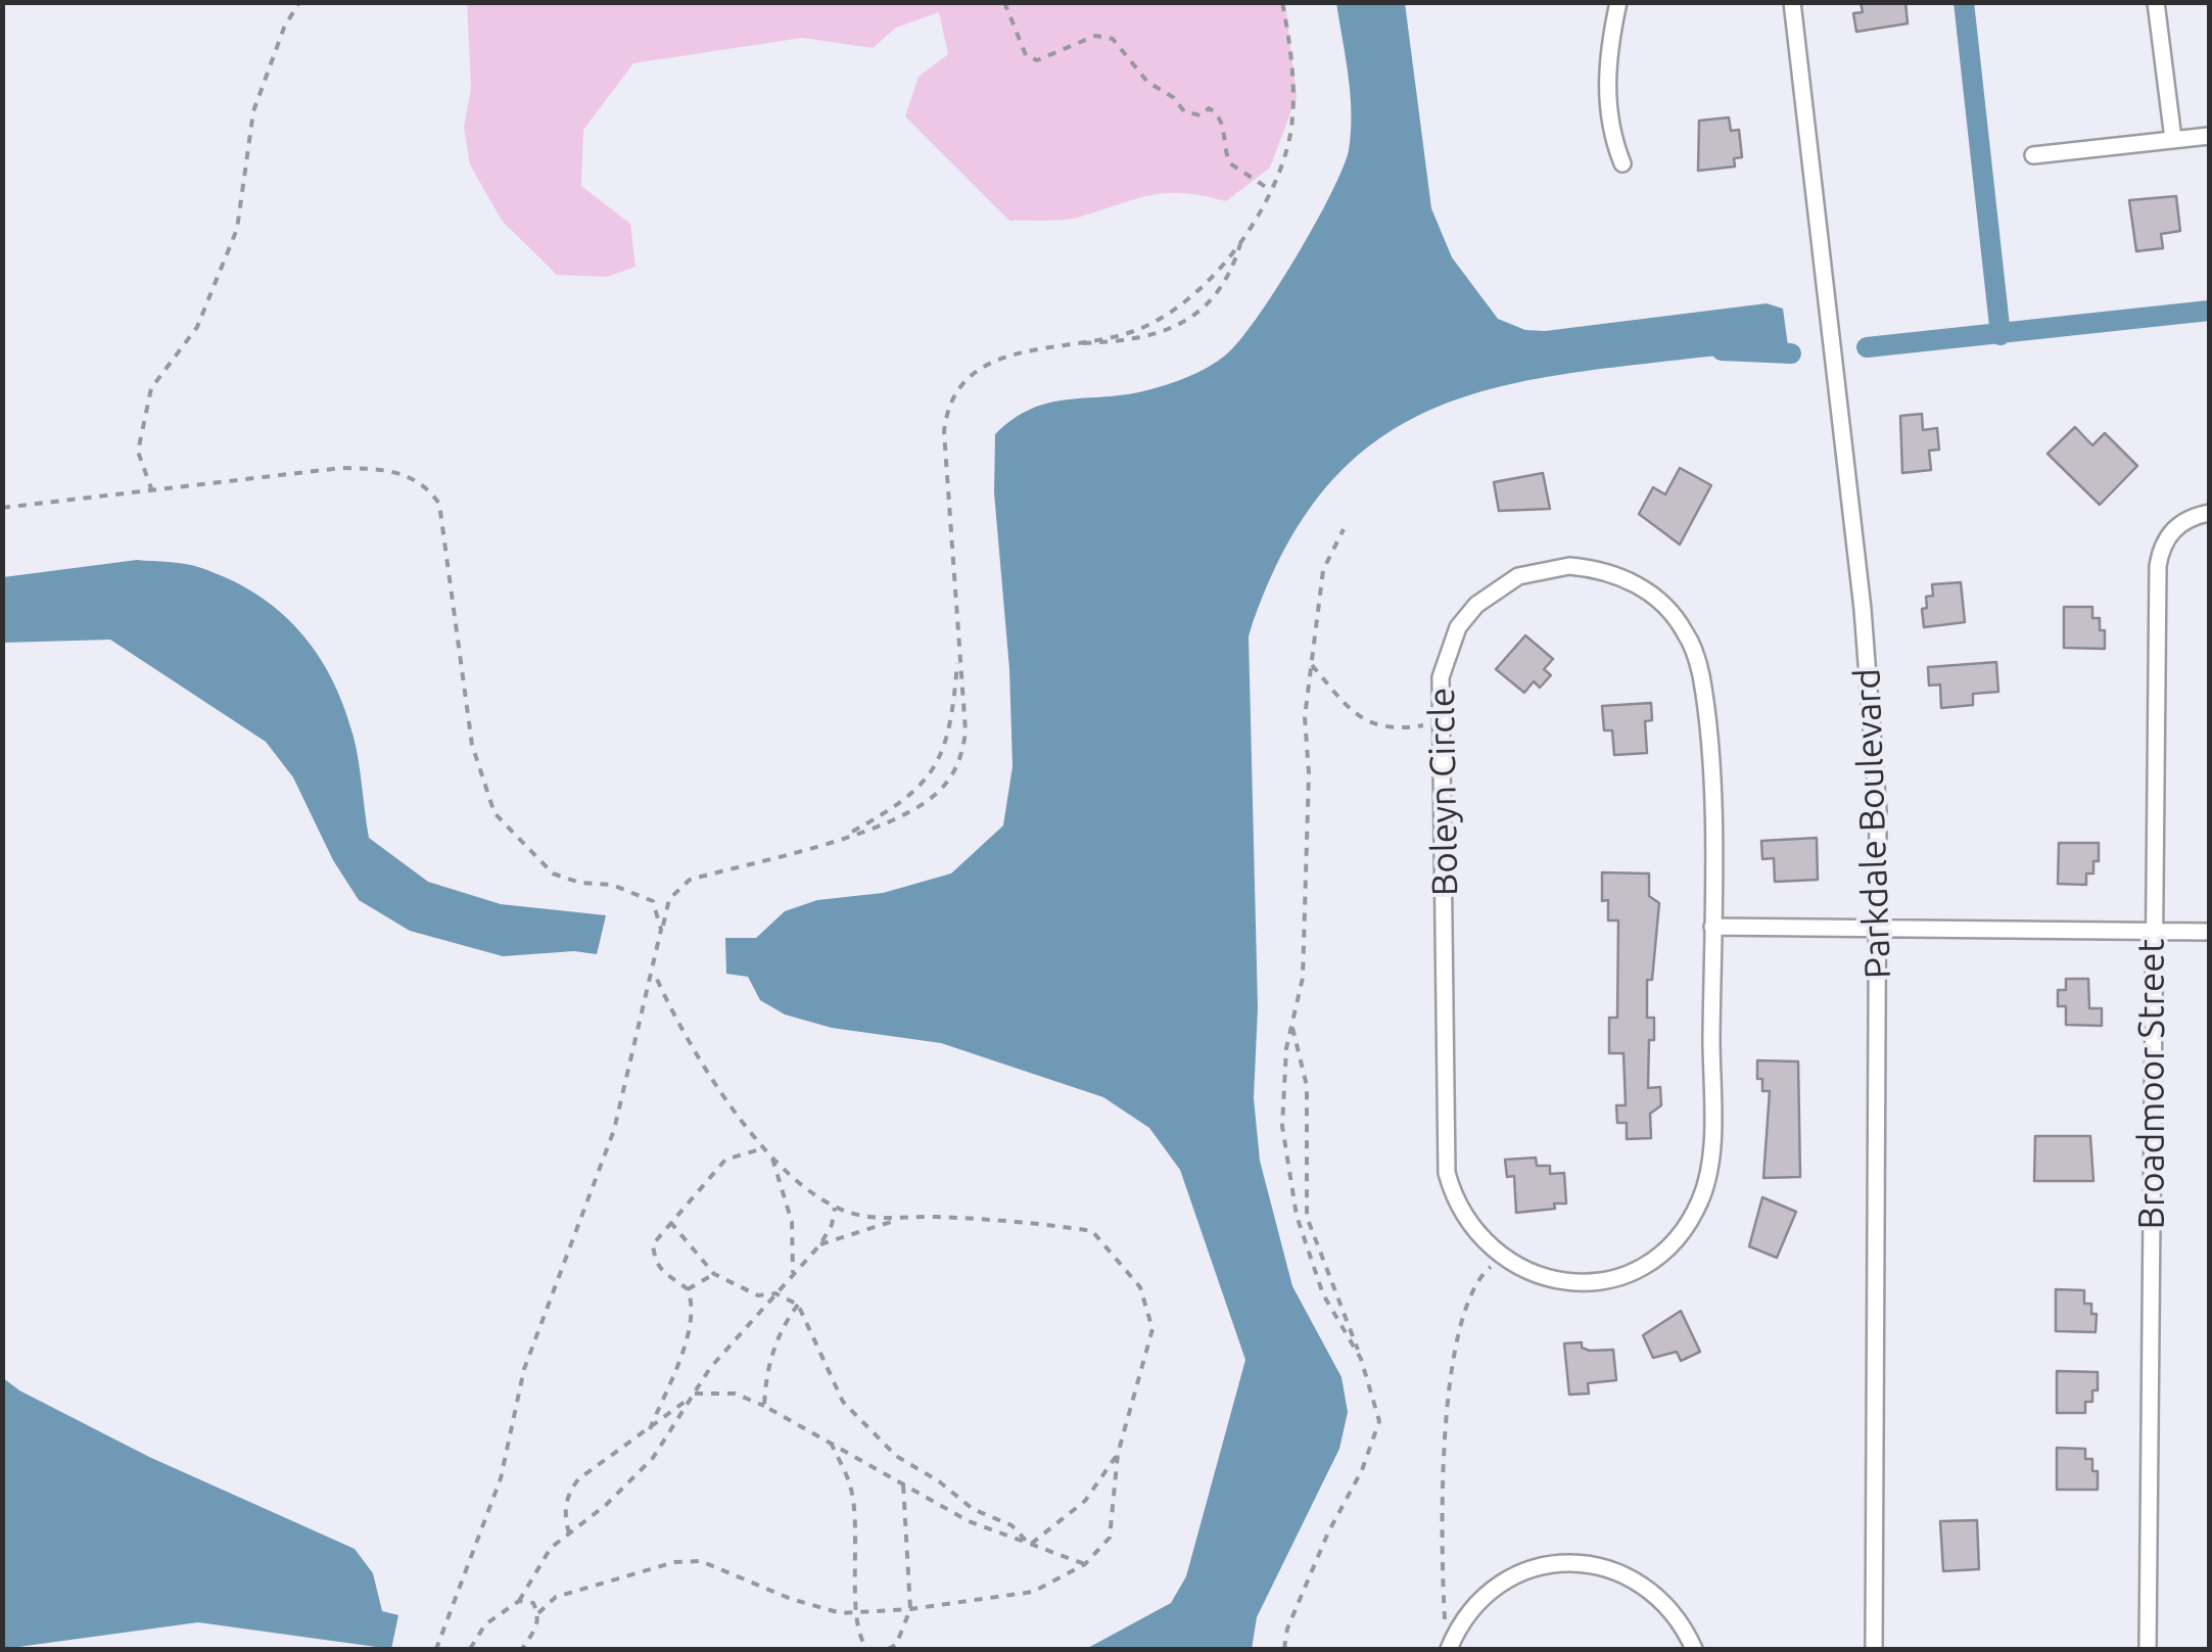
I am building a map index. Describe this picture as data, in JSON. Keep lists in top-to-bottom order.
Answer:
{
  "streets": {
    "street": ["Boleyn Circle", "Parkdale Boulevard", "Broadmoor Street"]
  }
}
